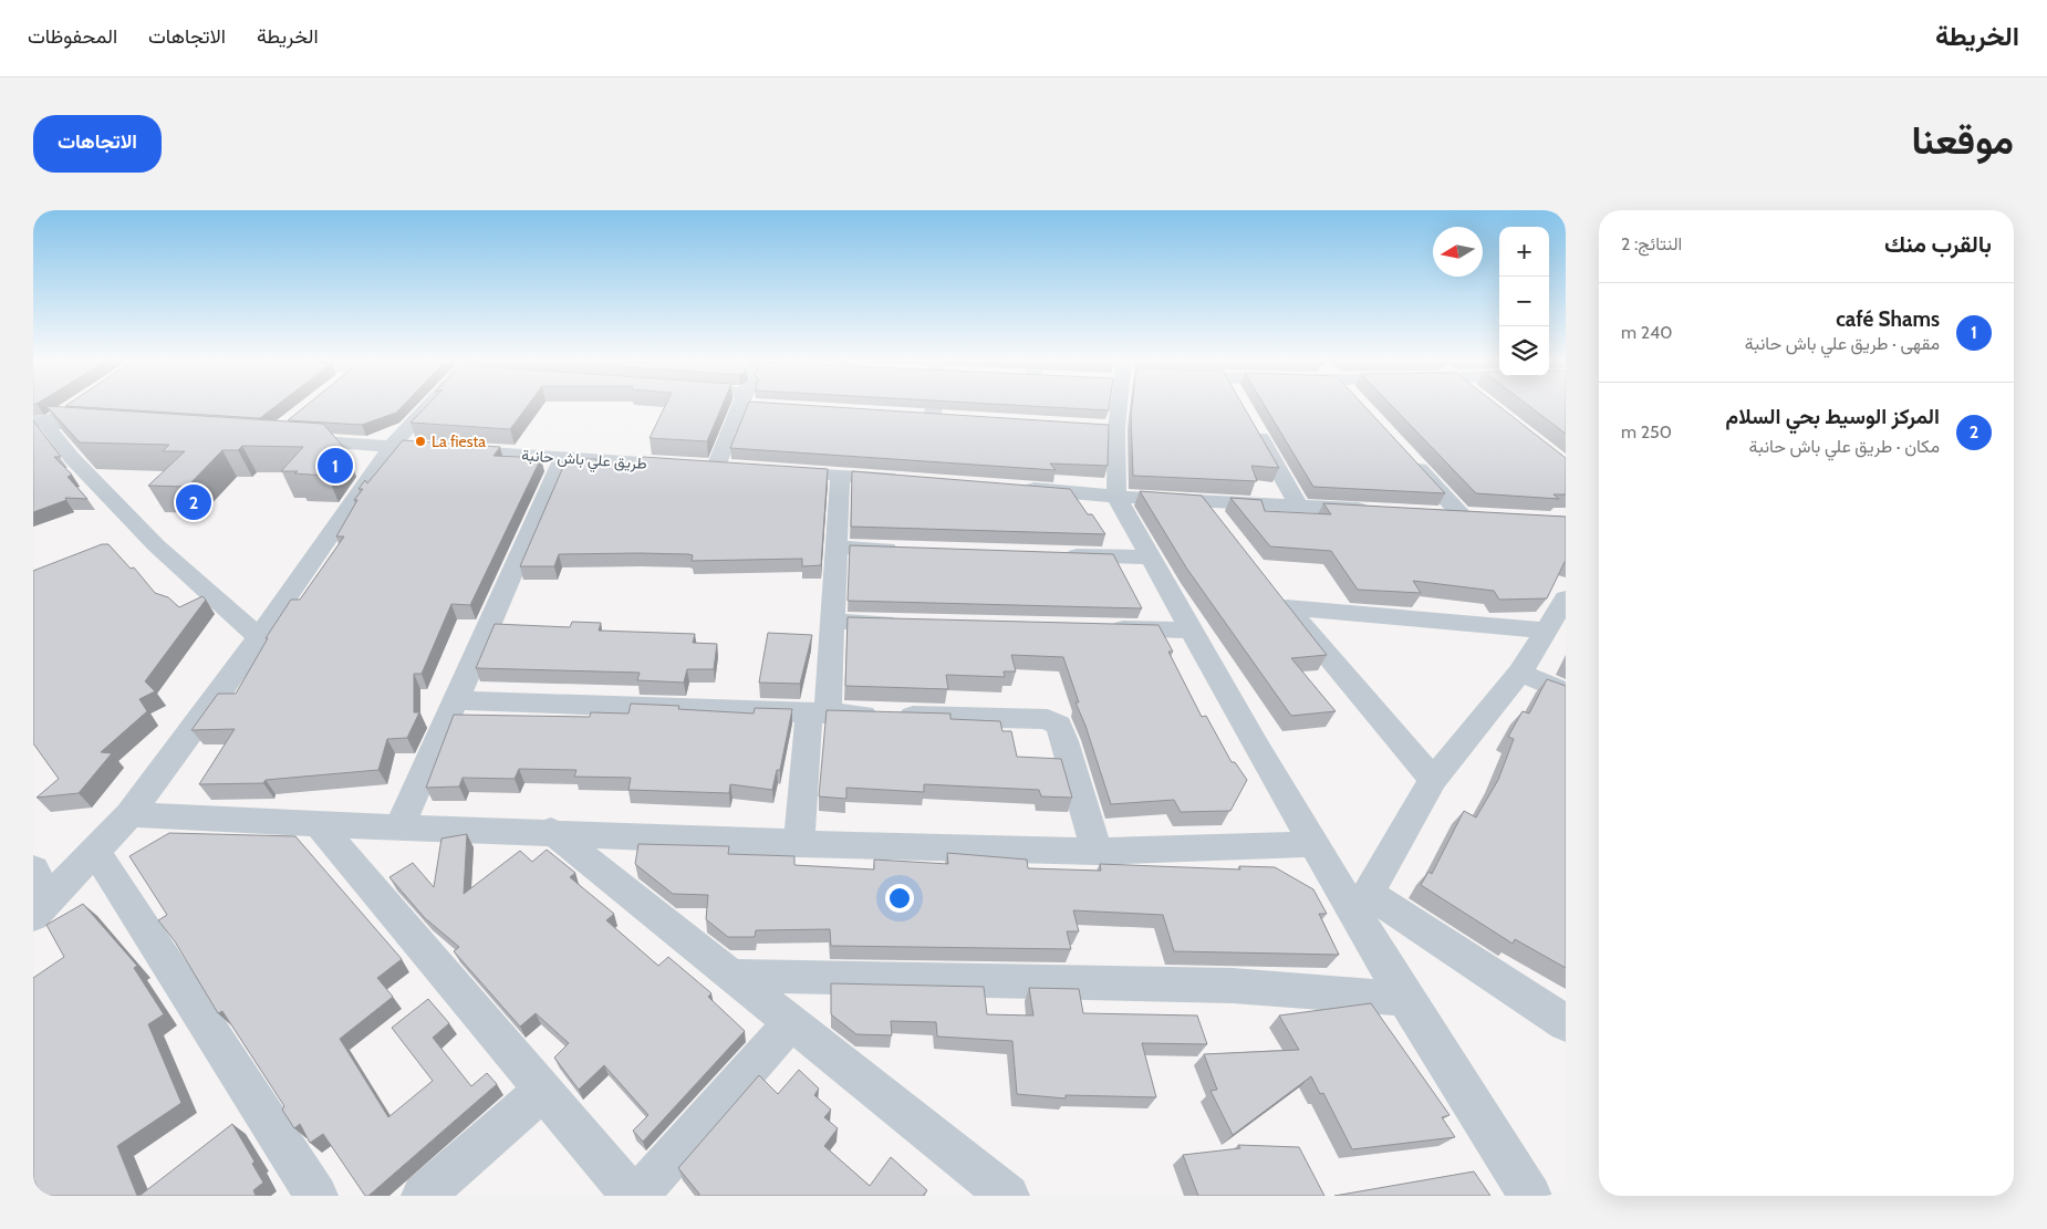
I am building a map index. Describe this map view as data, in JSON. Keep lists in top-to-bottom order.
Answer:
{
  "streets": {
    "street": ["طريق علي باش حانبة"]
  },
  "places": ["La fiesta"],
  "north": "left",
  "page": {
    "header": "الخريطة",
    "nav": ["الخريطة", "الاتجاهات", "المحفوظات"],
    "title": "موقعنا",
    "buttons": "الاتجاهات",
    "heading": ["بالقرب منك", "النتائج: 2"],
    "map_buttons": ["+", "−"],
    "list": [
      {
        "mark": "1",
        "name": "café Shams",
        "note": "مقهى · طريق علي باش حانبة",
        "value": "240 m"
      },
      {
        "mark": "2",
        "name": "المركز الوسيط بحي السلام",
        "note": "مكان · طريق علي باش حانبة",
        "value": "250 m"
      }
    ],
    "pins": ["1", "2"]
  }
}
